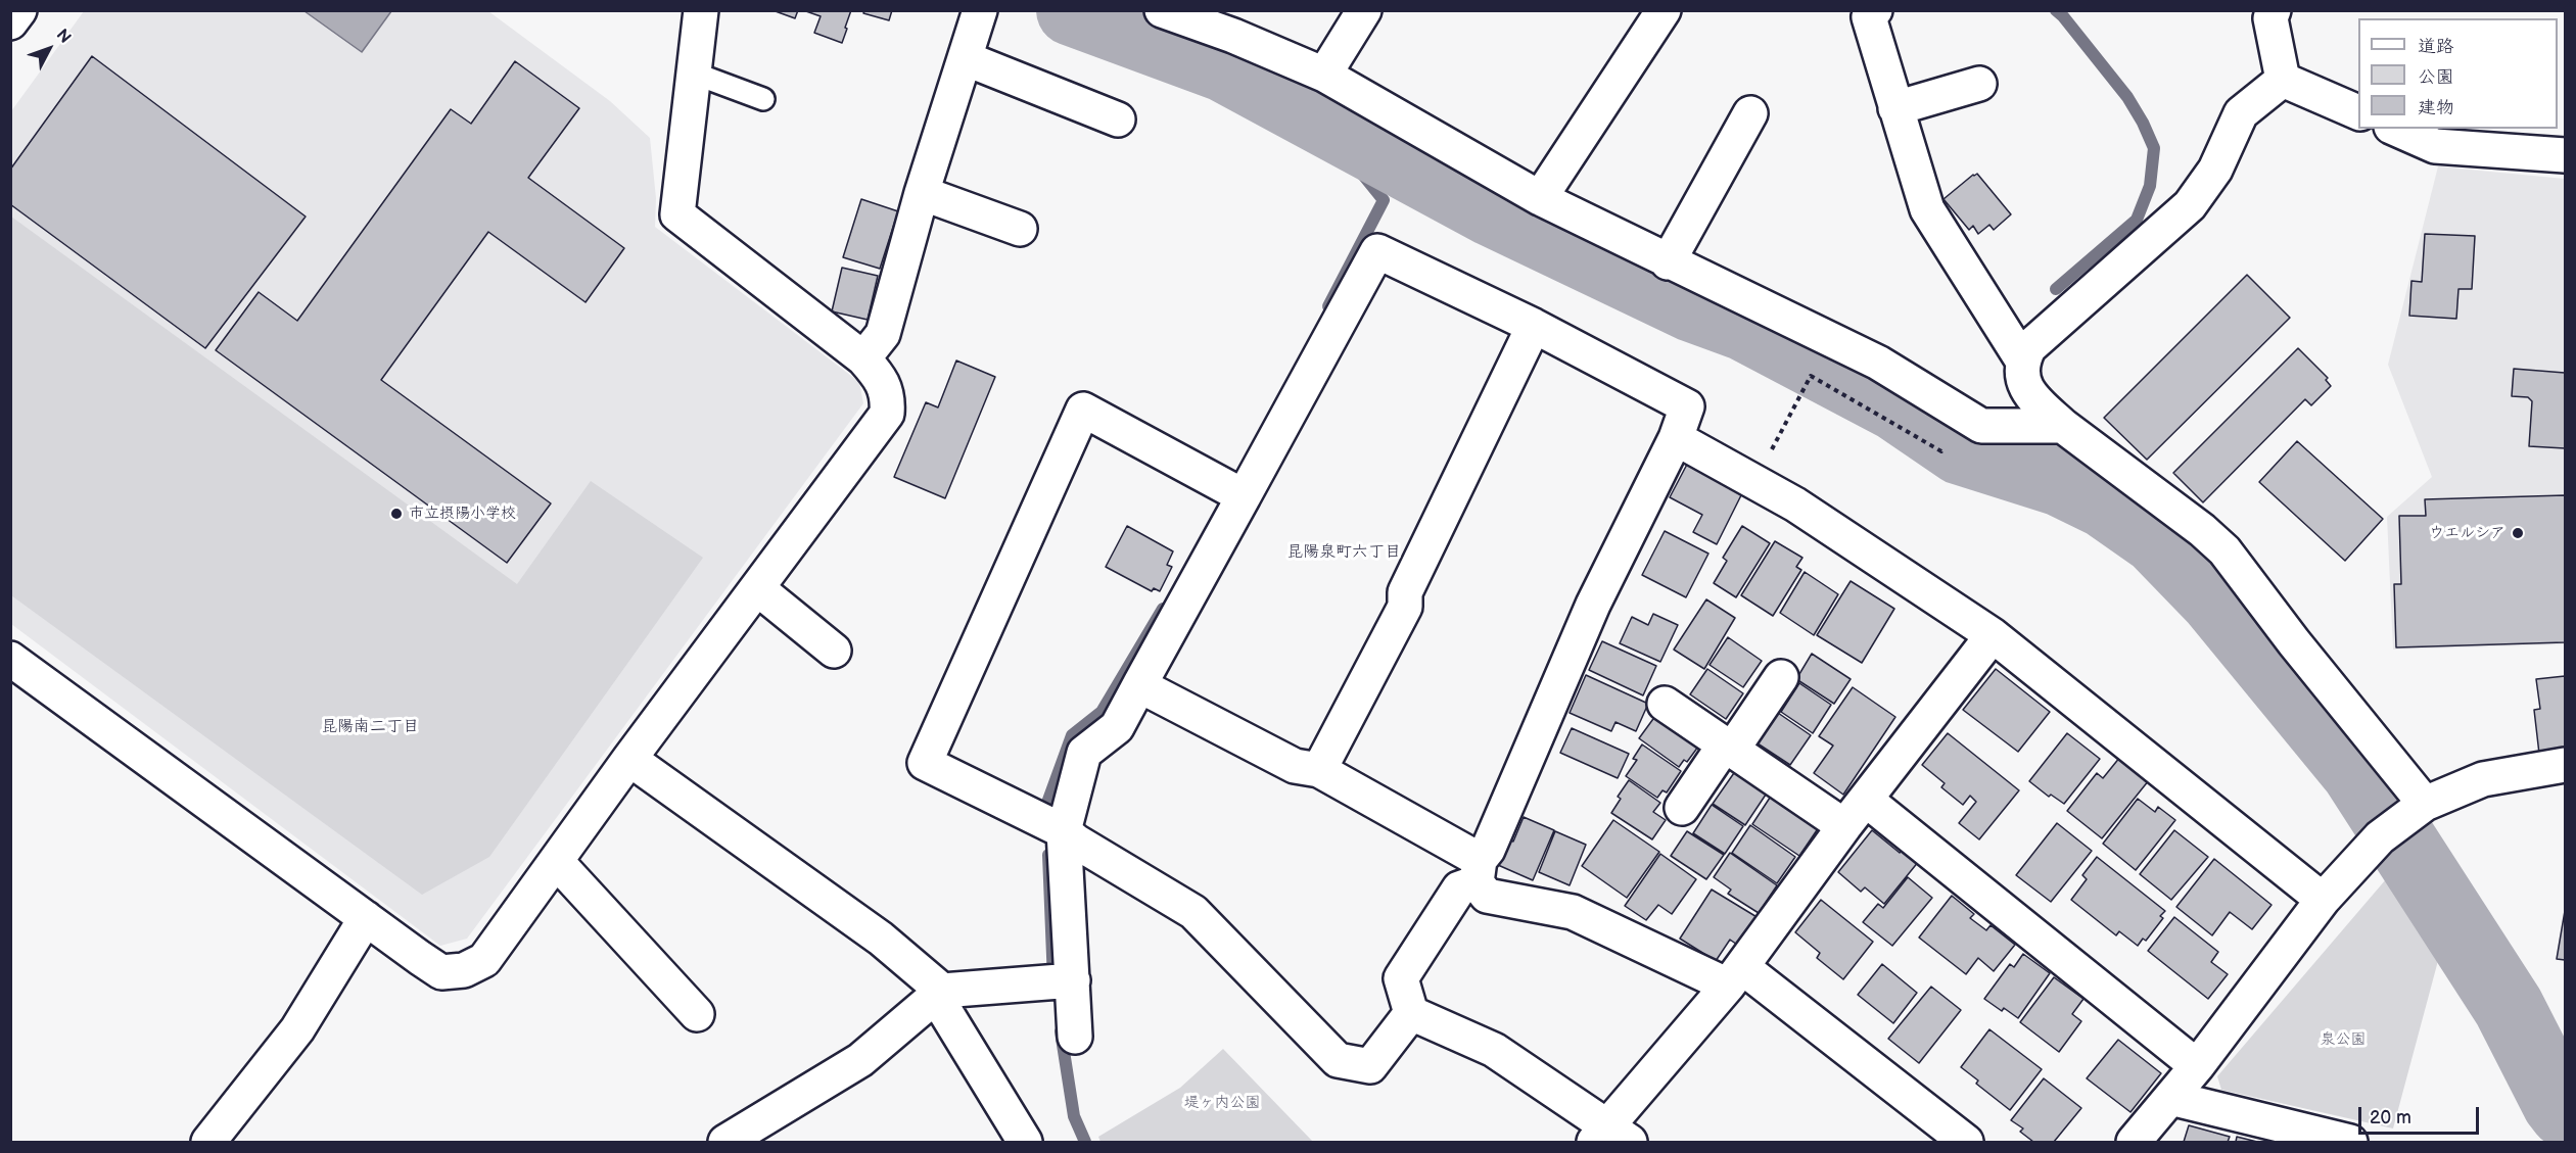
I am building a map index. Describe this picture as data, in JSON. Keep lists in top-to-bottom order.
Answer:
{
  "districts": ["昆陽泉町六丁目", "昆陽南二丁目"],
  "parks": ["泉公園", "堤ヶ内公園"],
  "places": ["市立摂陽小学校", "ウエルシア"],
  "legend": ["道路", "公園", "建物"],
  "scale_bar": "20 m",
  "north": "top right"
}
